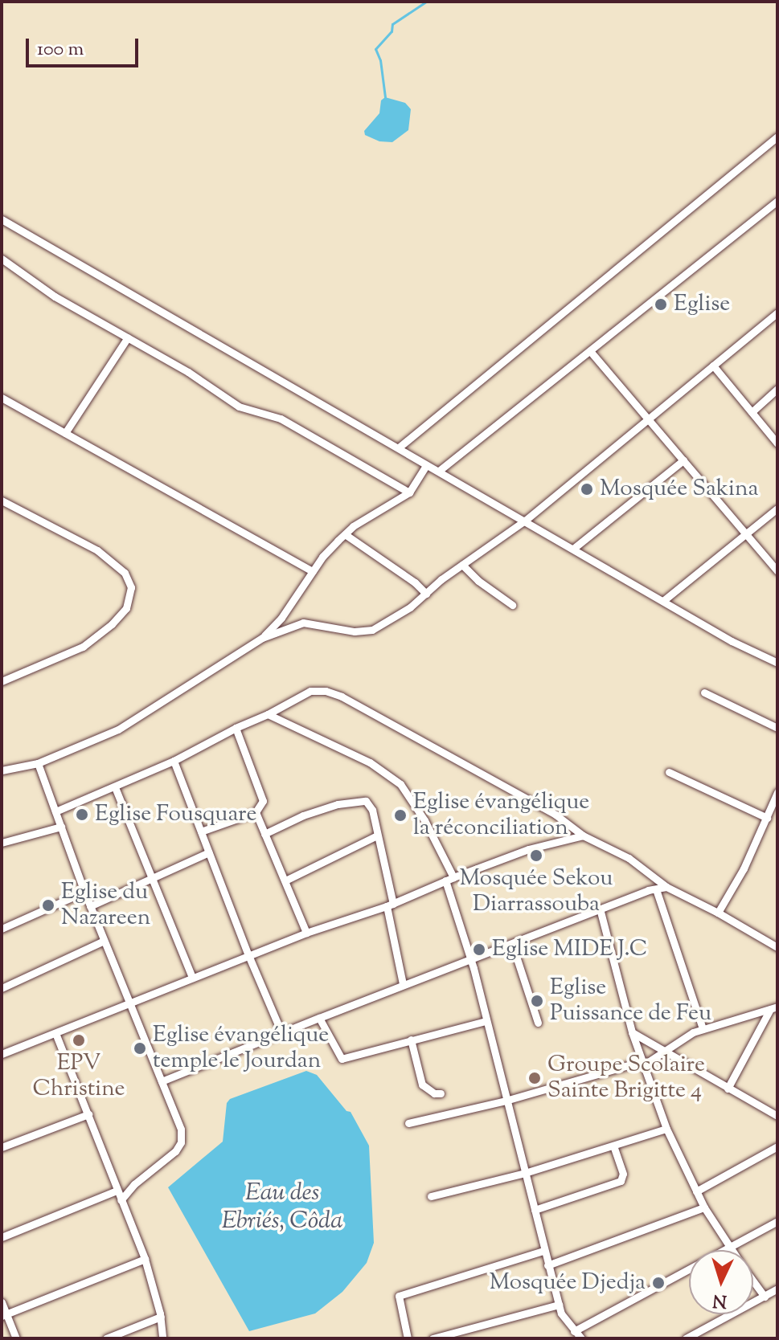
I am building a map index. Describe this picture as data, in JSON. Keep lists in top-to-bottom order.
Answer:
{
  "water": ["Eau des Ebriés, Côda"],
  "places": [
    "Eglise",
    "Mosquée Sakina",
    "Eglise Fousquare",
    "Eglise évangélique la réconciliation",
    "Mosquée Sekou Diarrassouba",
    "Eglise du Nazareen",
    "Eglise MIDE J.C",
    "Eglise Puissance de Feu",
    "EPV Christine",
    "Eglise évangélique temple le Jourdan",
    "Groupe Scolaire Sainte Brigitte 4",
    "Mosquée Djedja"
  ],
  "scale_bar": "100 m",
  "north": "bottom"
}
